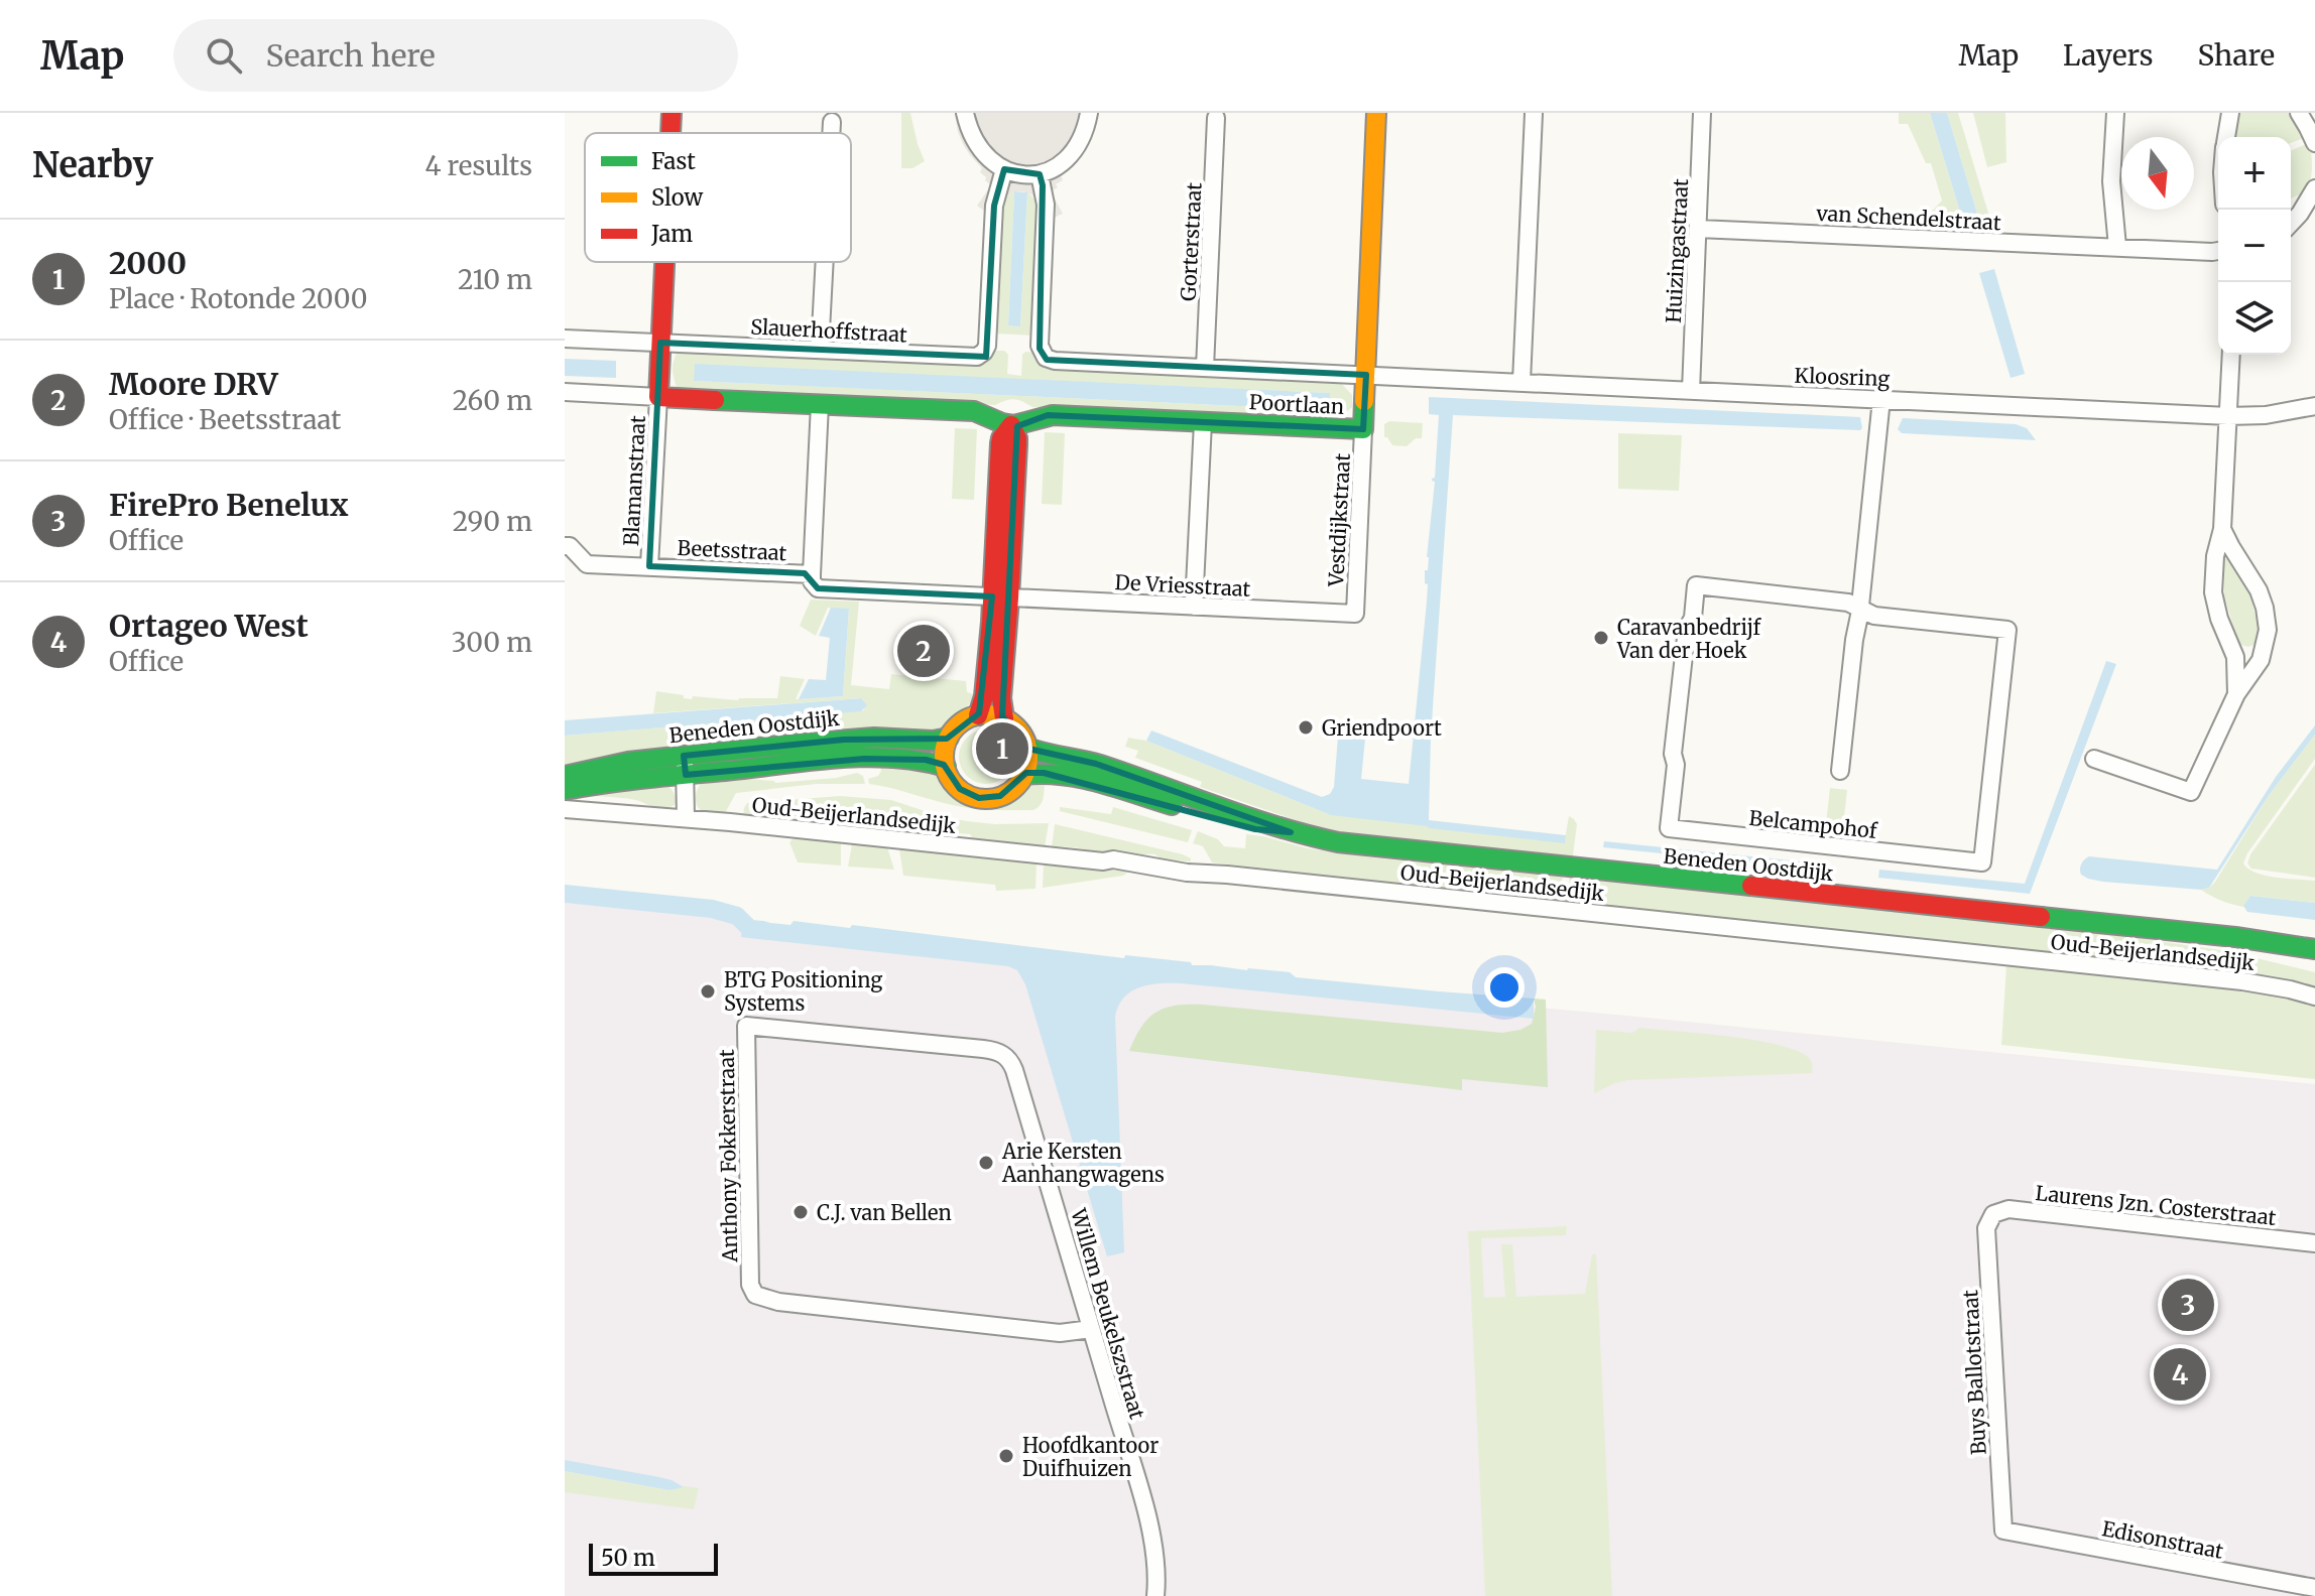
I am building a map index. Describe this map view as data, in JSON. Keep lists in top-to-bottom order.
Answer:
{
  "streets": {
    "main road": ["Poortlaan", "Beneden Oostdijk"],
    "street": [
      "van Schendelstraat",
      "Gorterstraat",
      "Huizingastraat",
      "Slauerhoffstraat",
      "Kloosring",
      "Blamanstraat",
      "Vestdijkstraat",
      "Beetsstraat",
      "De Vriesstraat",
      "Oud-Beijerlandsedijk",
      "Belcampohof",
      "Anthony Fokkerstraat",
      "Laurens Jzn. Costerstraat",
      "Willem Beukelszstraat",
      "Buys Ballotstraat",
      "Edisonstraat"
    ]
  },
  "crossings": [
    ["van Schendelstraat", "Huizingastraat"],
    ["Huizingastraat", "Kloosring"],
    ["Kloosring", "Poortlaan"],
    ["Poortlaan", "Vestdijkstraat"],
    ["Blamanstraat", "Beetsstraat"],
    ["Vestdijkstraat", "De Vriesstraat"],
    ["Beetsstraat", "De Vriesstraat"],
    ["Anthony Fokkerstraat", "Willem Beukelszstraat"],
    ["Laurens Jzn. Costerstraat", "Buys Ballotstraat"],
    ["Buys Ballotstraat", "Edisonstraat"]
  ],
  "places": [
    "Caravanbedrijf Van der Hoek",
    "Griendpoort",
    "BTG Positioning Systems",
    "Arie Kersten Aanhangwagens",
    "C.J. van Bellen",
    "Hoofdkantoor Duifhuizen"
  ],
  "legend": ["Fast", "Slow", "Jam"],
  "scale_bar": "50 m",
  "north": "bottom",
  "page": {
    "header": "Map",
    "search": "Search here",
    "nav": ["Map", "Layers", "Share"],
    "heading": ["Nearby", "4 results"],
    "map_buttons": ["+", "−"],
    "list": [
      {
        "mark": "1",
        "name": "2000",
        "note": "Place · Rotonde 2000",
        "value": "210 m"
      },
      {
        "mark": "2",
        "name": "Moore DRV",
        "note": "Office · Beetsstraat",
        "value": "260 m"
      },
      {
        "mark": "3",
        "name": "FirePro Benelux",
        "note": "Office",
        "value": "290 m"
      },
      {
        "mark": "4",
        "name": "Ortageo West",
        "note": "Office",
        "value": "300 m"
      }
    ],
    "pins": [
      "2",
      "1",
      "3",
      "4"
    ],
    "scale": "50 m"
  }
}
